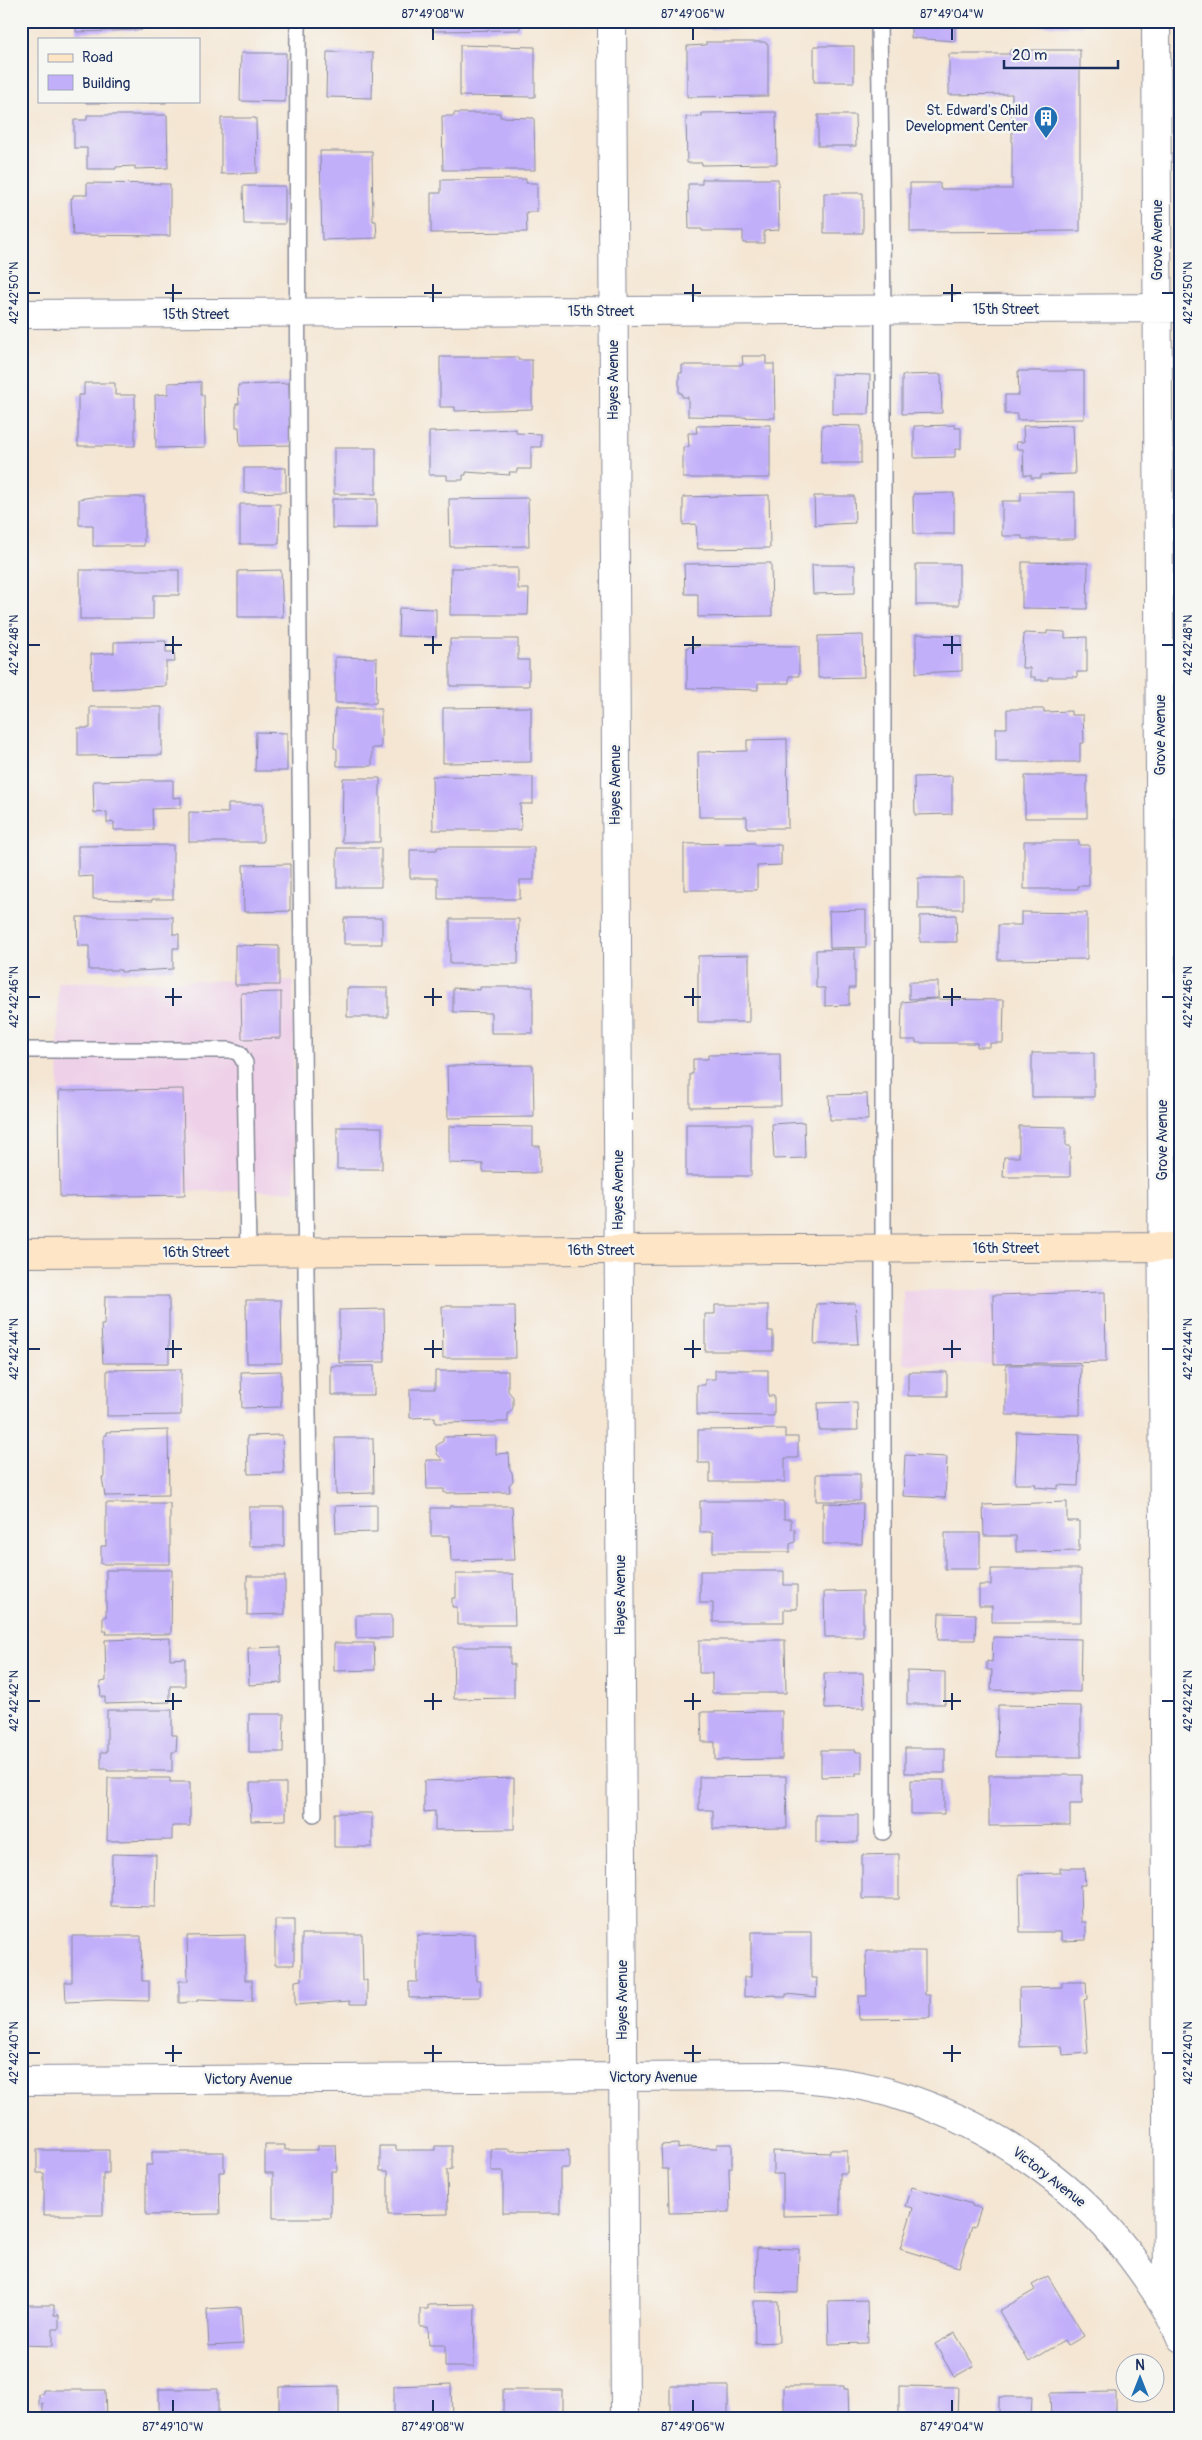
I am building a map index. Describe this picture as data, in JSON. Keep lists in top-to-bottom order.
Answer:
{
  "streets": {
    "street": [
      "Grove Avenue",
      "15th Street",
      "Hayes Avenue",
      "16th Street",
      "Victory Avenue"
    ]
  },
  "crossings": [
    ["Grove Avenue", "15th Street"],
    ["Grove Avenue", "16th Street"],
    ["Grove Avenue", "Victory Avenue"],
    ["15th Street", "Hayes Avenue"],
    ["Hayes Avenue", "16th Street"],
    ["Hayes Avenue", "Victory Avenue"]
  ],
  "places": {
    "building": ["St. Edward's Child Development Center"]
  },
  "legend": ["Road", "Building"],
  "scale_bar": "20 m",
  "north": "top",
  "coordinates": [
    "87°49'08\"W",
    "87°49'06\"W",
    "87°49'04\"W",
    "42°42'50\"N",
    "42°42'48\"N",
    "42°42'46\"N",
    "42°42'44\"N",
    "42°42'42\"N",
    "42°42'40\"N",
    "87°49'10\"W"
  ]
}
